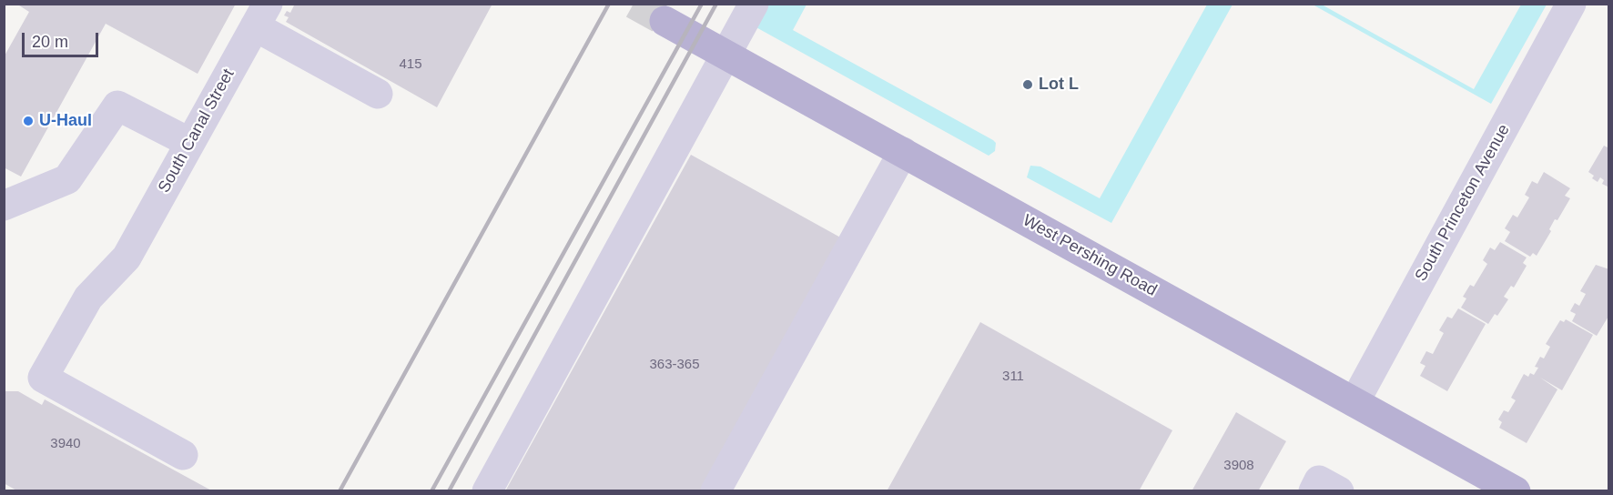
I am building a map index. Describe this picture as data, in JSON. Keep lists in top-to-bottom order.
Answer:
{
  "streets": {
    "main road": ["West Pershing Road"],
    "street": ["South Canal Street", "South Princeton Avenue"]
  },
  "crossings": [
    ["South Princeton Avenue", "West Pershing Road"]
  ],
  "places": ["Lot L", "U-Haul"],
  "house_numbers": [
    "415",
    "363-365",
    "311",
    "3940",
    "3908"
  ],
  "scale_bar": "20 m"
}
